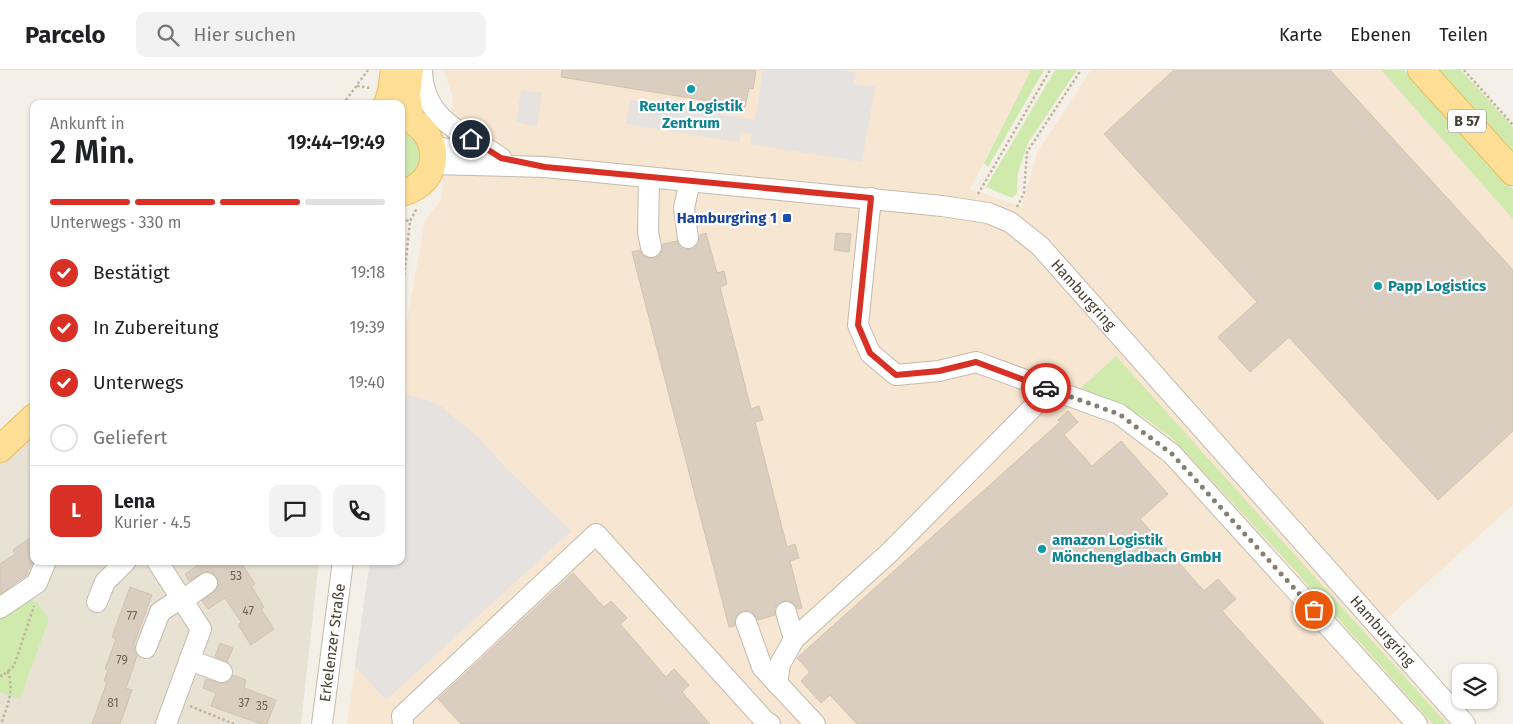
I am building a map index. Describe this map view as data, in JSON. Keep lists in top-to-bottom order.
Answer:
{
  "streets": {
    "main road": ["B 57"],
    "street": ["Hamburgring", "Erkelenzer Straße"]
  },
  "places": {
    "other": ["Reuter Logistik Zentrum", "Papp Logistics", "amazon Logistik Mönchengladbach GmbH"],
    "transit": ["Hamburgring 1"]
  },
  "house_numbers": [
    "53",
    "47",
    "77",
    "79",
    "81",
    "37",
    "35"
  ],
  "page": {
    "header": "Parcelo",
    "search": "Hier suchen",
    "nav": ["Karte", "Ebenen", "Teilen"],
    "heading": ["2 Min.", "Ankunft in", "19:44–19:49"],
    "panel": ["Lena", "Kurier · 4.5"],
    "bar": "Unterwegs · 330 m",
    "list": [
      ["Bestätigt", "19:18"],
      ["In Zubereitung", "19:39"],
      ["Unterwegs", "19:40"],
      "Geliefert"
    ],
    "round": "L"
  }
}
